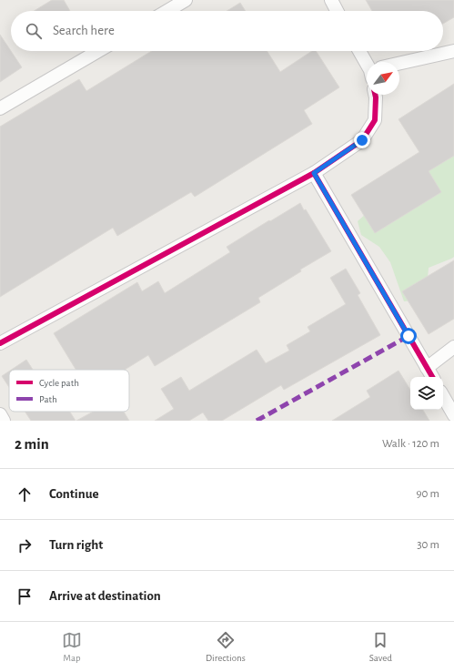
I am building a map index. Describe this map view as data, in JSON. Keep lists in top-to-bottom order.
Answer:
{
  "legend": ["Cycle path", "Path"],
  "north": "top right",
  "page": {
    "search": "Search here",
    "heading": ["2 min", "Walk · 120 m"],
    "list": [
      ["Continue", "90 m"],
      ["Turn right", "30 m"],
      "Arrive at destination"
    ],
    "nav": ["Map", "Directions", "Saved"]
  }
}
